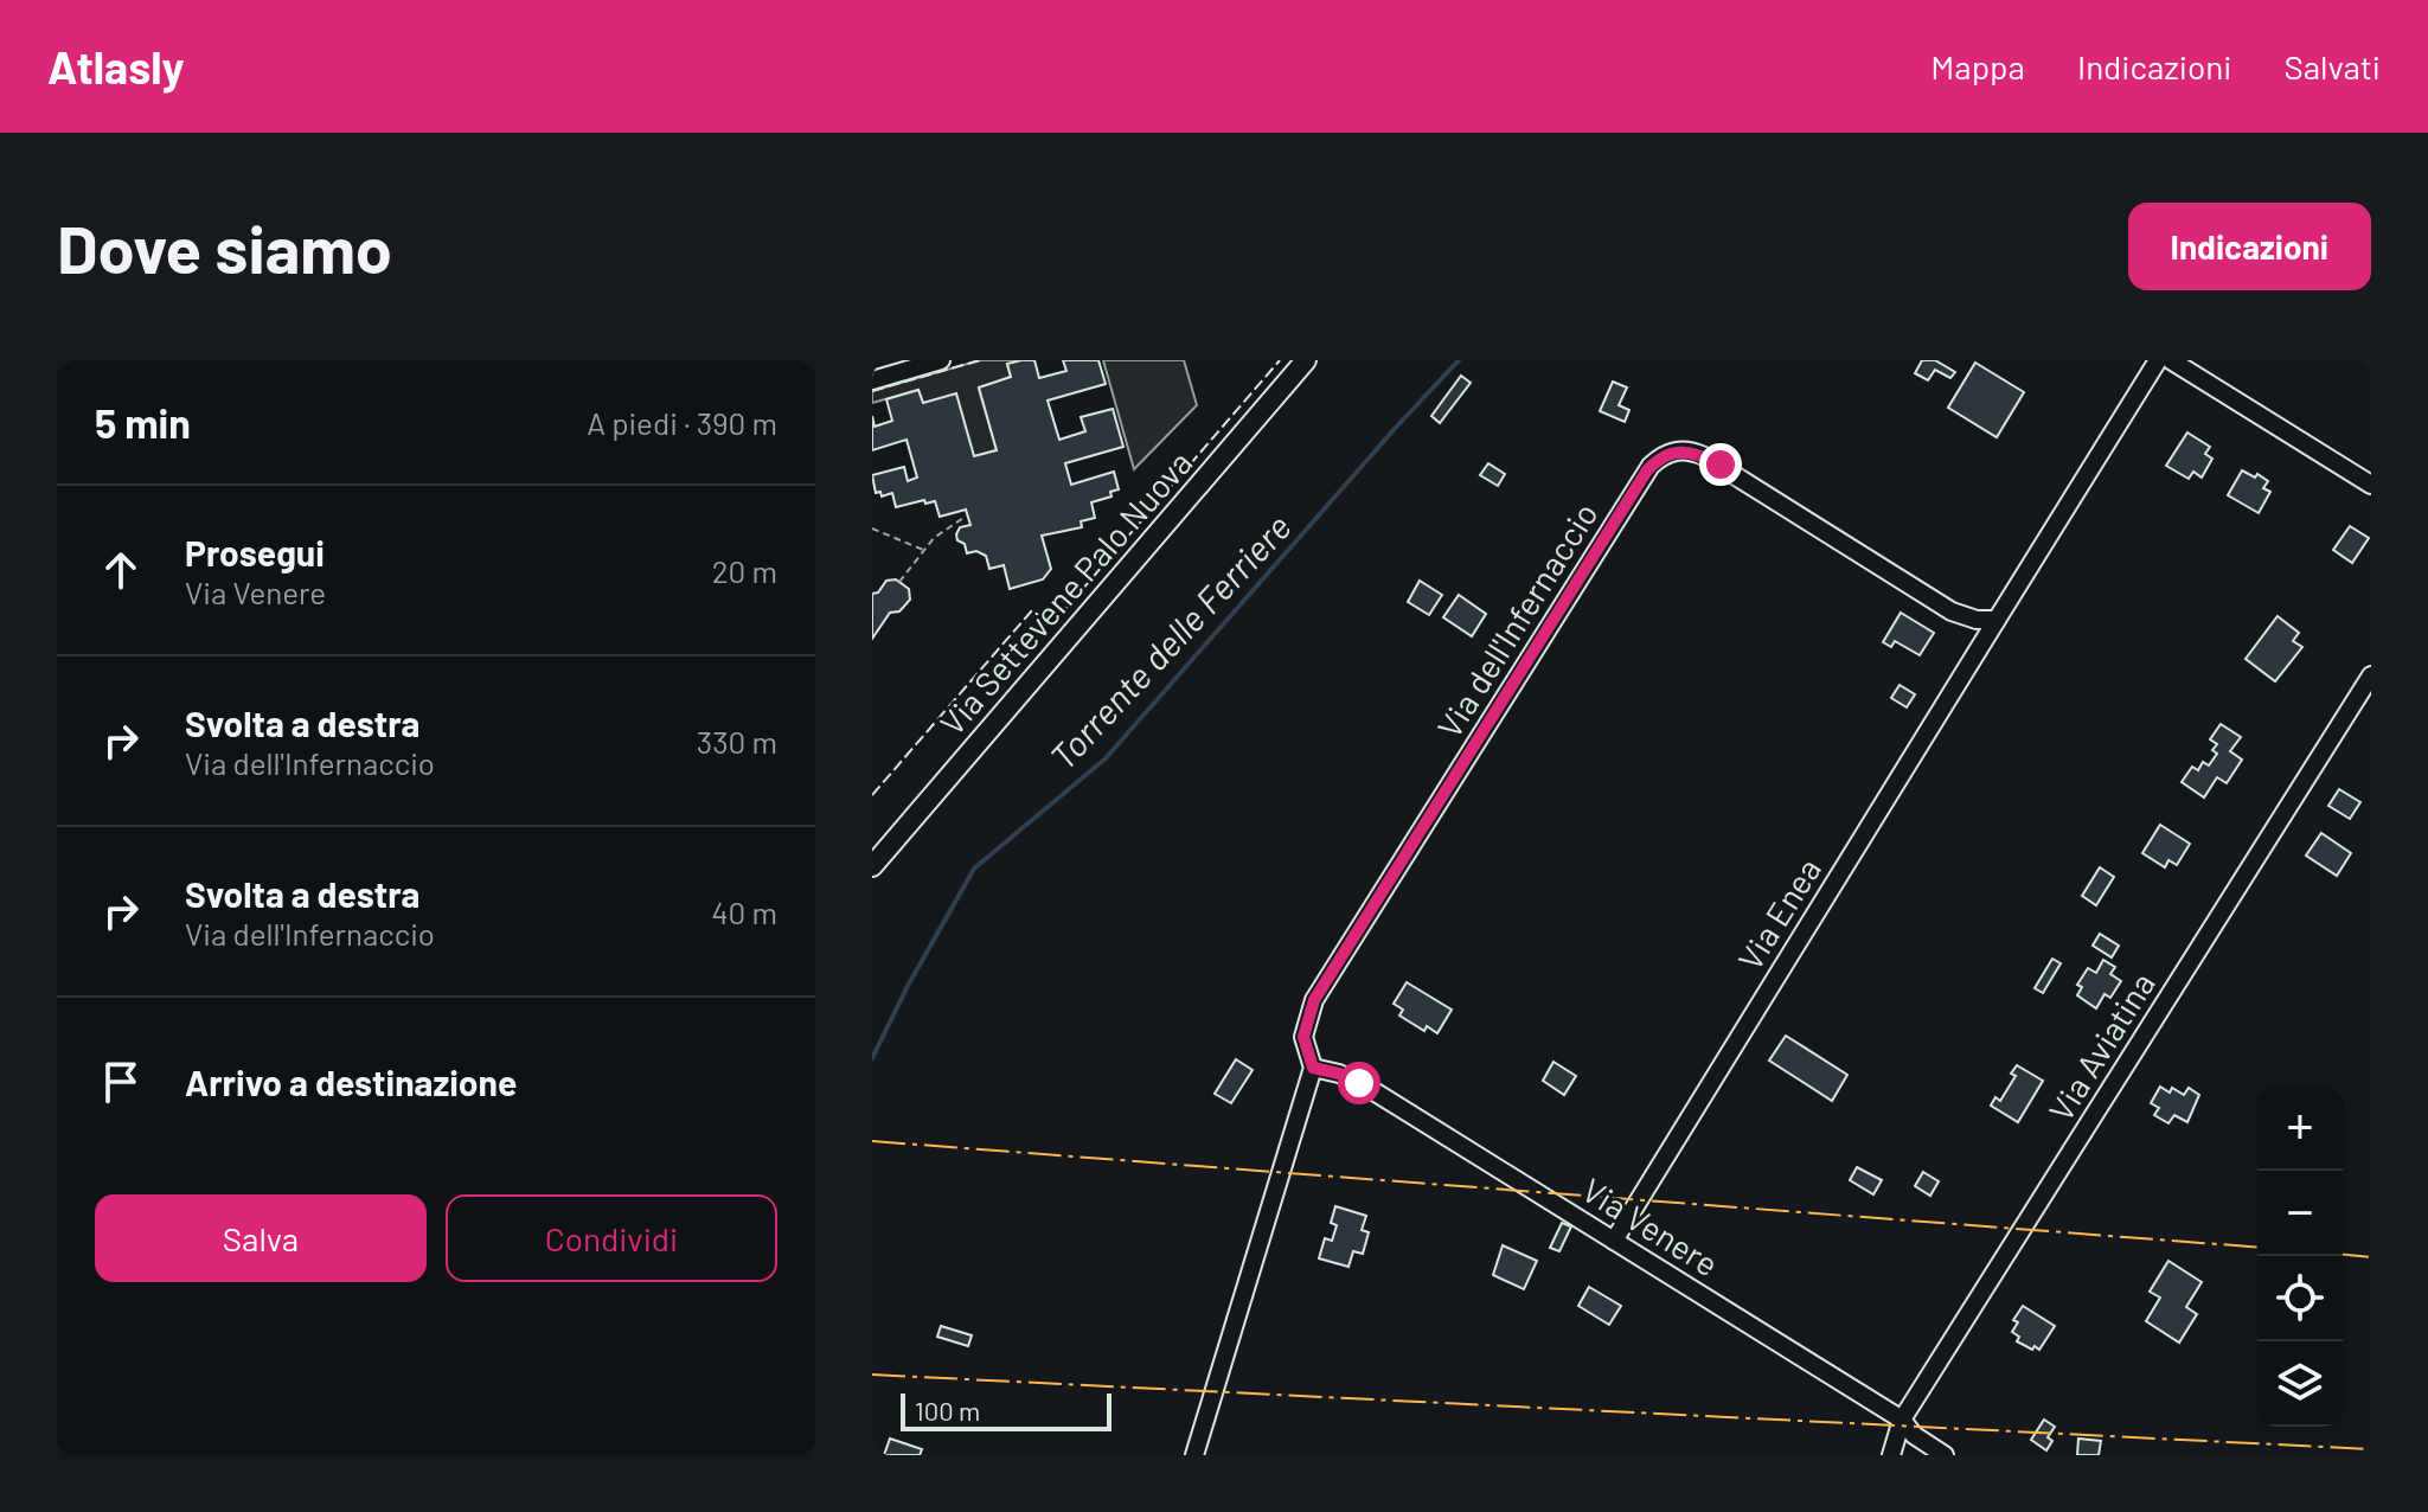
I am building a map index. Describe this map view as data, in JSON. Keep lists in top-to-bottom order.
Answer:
{
  "streets": {
    "main road": ["Via Settevene Palo Nuova"],
    "street": [
      "Via dell'Infernaccio",
      "Via Enea",
      "Via Aviatina",
      "Via Venere"
    ]
  },
  "crossings": [
    ["Via dell'Infernaccio", "Via Enea"],
    ["Via dell'Infernaccio", "Via Venere"],
    ["Via Enea", "Via Venere"],
    ["Via Aviatina", "Via Venere"]
  ],
  "water": ["Torrente delle Ferriere"],
  "scale_bar": "100 m",
  "page": {
    "header": "Atlasly",
    "nav": ["Mappa", "Indicazioni", "Salvati"],
    "buttons": [
      "Indicazioni",
      ["Salva", "Condividi"]
    ],
    "title": "Dove siamo",
    "heading": ["5 min", "A piedi · 390 m"],
    "list": [
      ["Prosegui", "Via Venere", "20 m"],
      ["Svolta a destra", "Via dell'Infernaccio", "330 m"],
      ["Svolta a destra", "Via dell'Infernaccio", "40 m"],
      "Arrivo a destinazione"
    ],
    "map_buttons": ["+", "−"],
    "scale": "100 m"
  }
}
